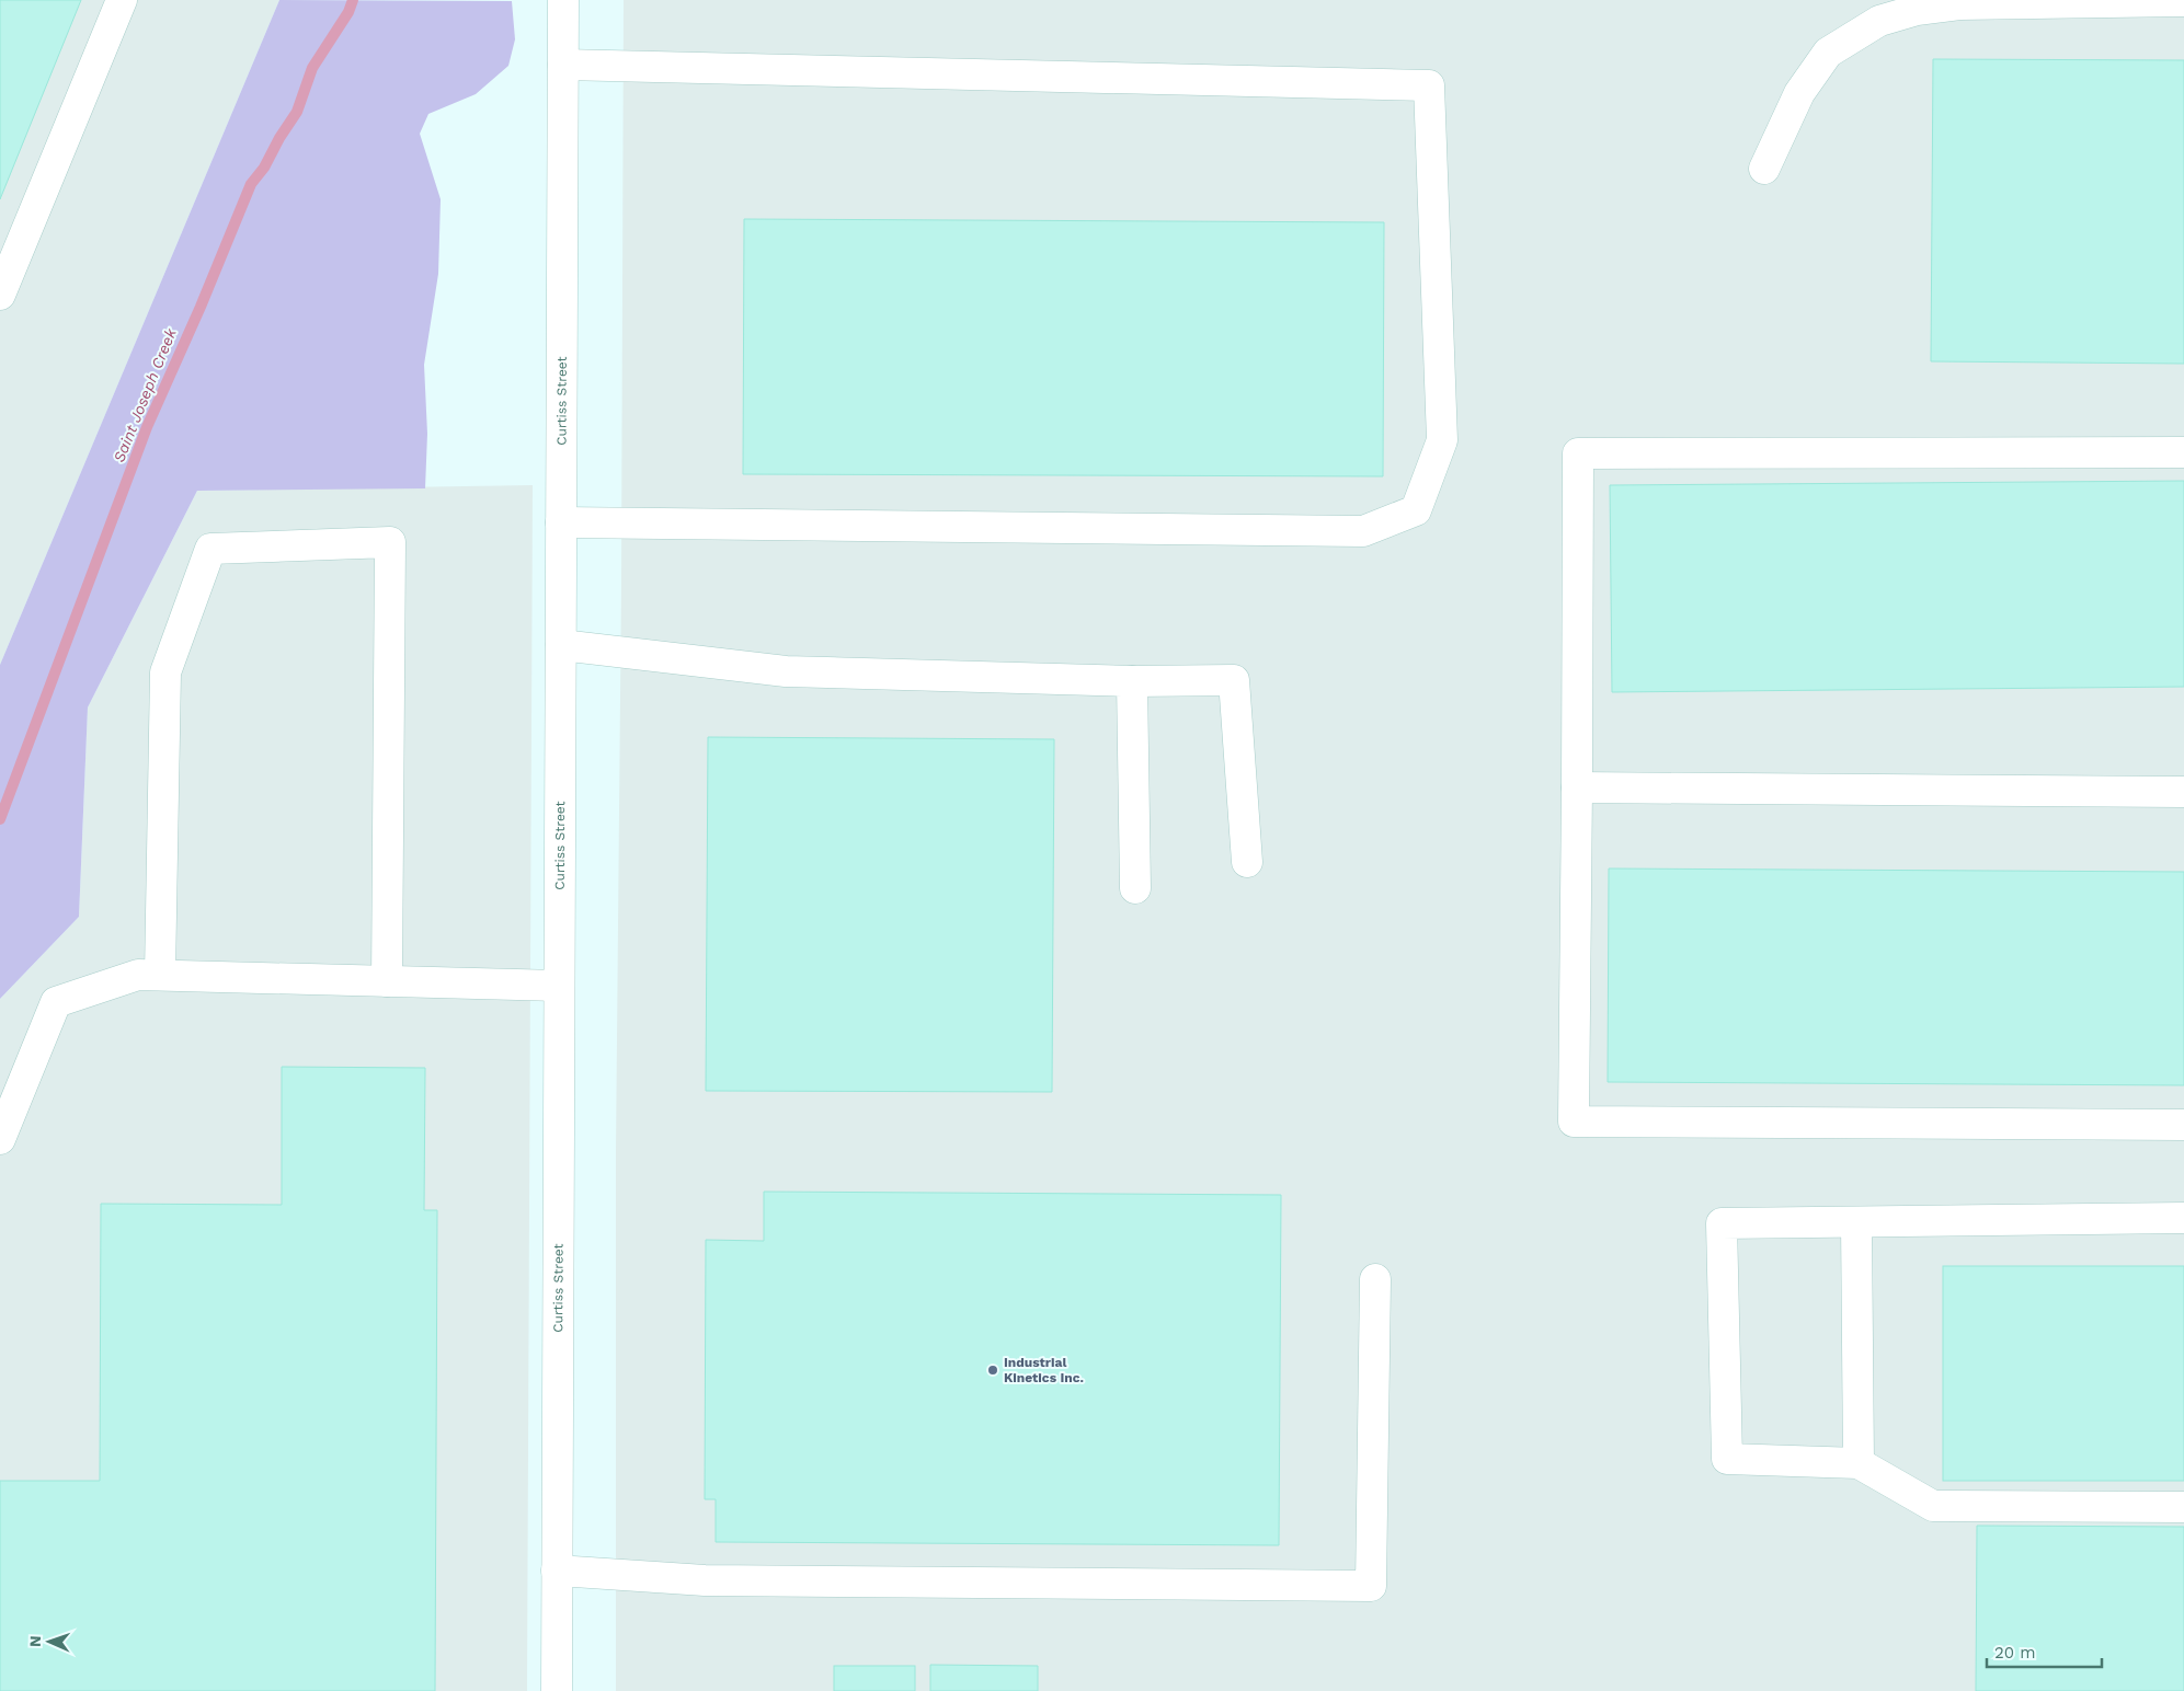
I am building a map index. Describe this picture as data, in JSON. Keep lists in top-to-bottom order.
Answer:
{
  "streets": {
    "street": ["Curtiss Street"]
  },
  "water": ["Saint Joseph Creek"],
  "places": ["Industrial Kinetics Inc."],
  "scale_bar": "20 m",
  "north": "left"
}
